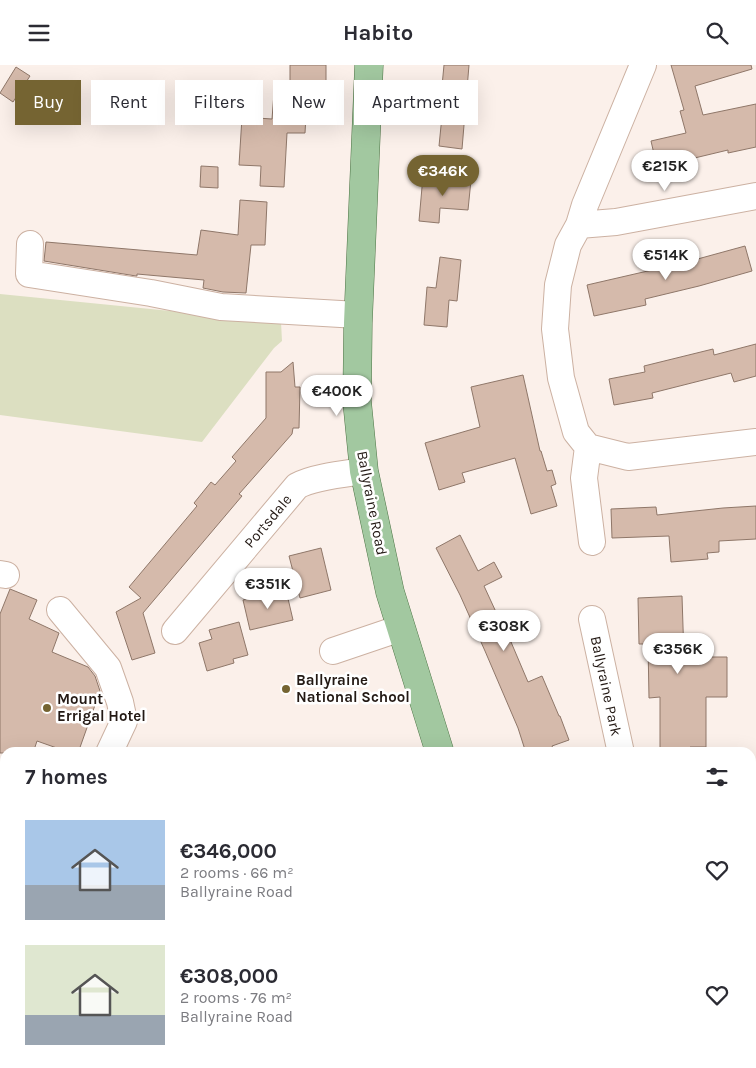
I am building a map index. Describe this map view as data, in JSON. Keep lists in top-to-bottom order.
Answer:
{
  "streets": {
    "main road": ["Ballyraine Road"],
    "street": ["Portsdale", "Ballyraine Park"]
  },
  "crossings": [
    ["Ballyraine Road", "Portsdale"]
  ],
  "places": ["Ballyraine National School", "Mount Errigal Hotel"],
  "page": {
    "header": "Habito",
    "chip": [
      "Buy",
      "Rent",
      "Filters",
      "New",
      "Apartment"
    ],
    "price": [
      "€215K",
      "€346K",
      "€514K",
      "€400K",
      "€351K",
      "€308K",
      "€356K"
    ],
    "heading": "7 homes",
    "list": [
      {
        "name": "€346,000",
        "note": "2 rooms · 66 m² · Ballyraine Road"
      },
      {
        "name": "€308,000",
        "note": "2 rooms · 76 m² · Ballyraine Road"
      }
    ]
  }
}
